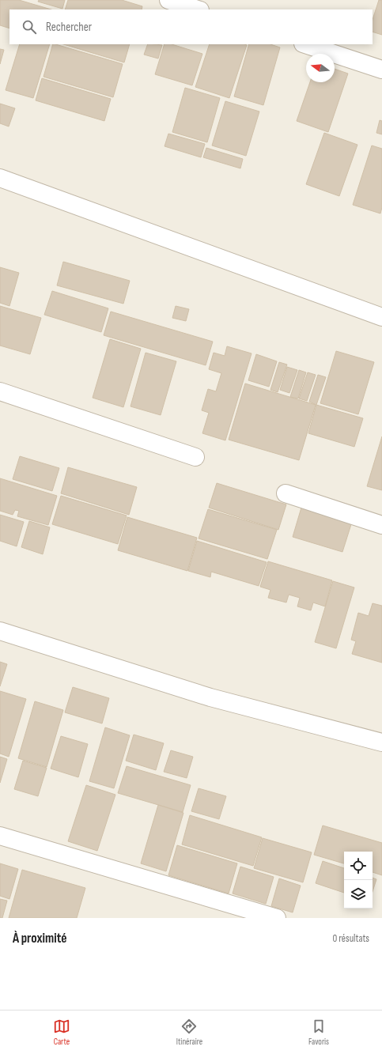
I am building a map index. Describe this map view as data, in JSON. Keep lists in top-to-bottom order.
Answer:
{
  "north": "left",
  "page": {
    "search": "Rechercher",
    "heading": ["À proximité", "0 résultats"],
    "nav": ["Carte", "Itinéraire", "Favoris"]
  }
}
